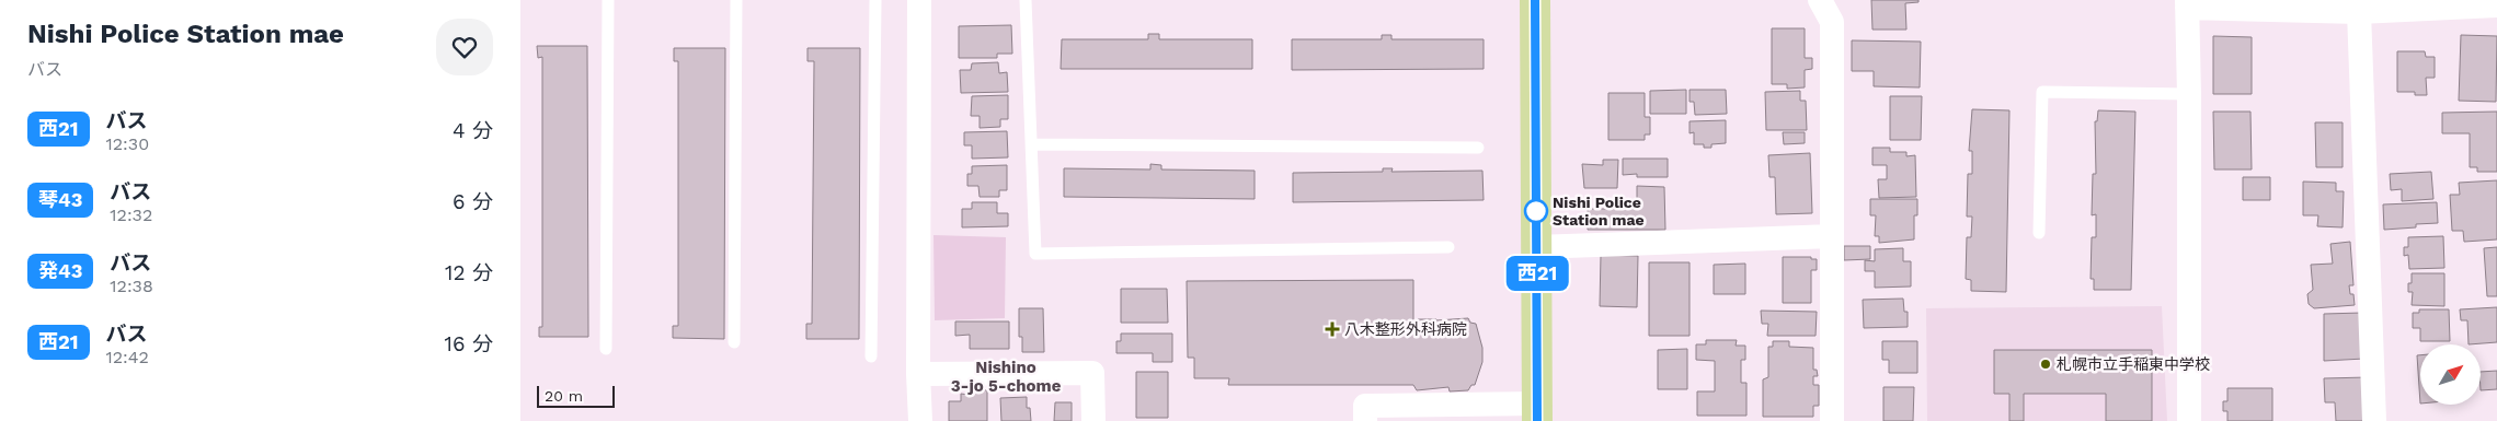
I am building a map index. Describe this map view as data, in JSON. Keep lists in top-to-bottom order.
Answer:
{
  "districts": ["Nishino 3-jo 5-chome"],
  "places": {
    "other": ["Nishi Police Station mae", "札幌市立手稲東中学校"],
    "health": ["八木整形外科病院"]
  },
  "lines": ["bus line 西21"],
  "scale_bar": "20 m",
  "north": "top right",
  "page": {
    "heading": ["Nishi Police Station mae", "バス"],
    "on_map": "西21",
    "list": [
      {
        "mark": "西21",
        "name": "バス",
        "note": "12:30",
        "value": "4 分"
      },
      {
        "mark": "琴43",
        "name": "バス",
        "note": "12:32",
        "value": "6 分"
      },
      {
        "mark": "発43",
        "name": "バス",
        "note": "12:38",
        "value": "12 分"
      },
      {
        "mark": "西21",
        "name": "バス",
        "note": "12:42",
        "value": "16 分"
      }
    ],
    "scale": "20 m"
  }
}
